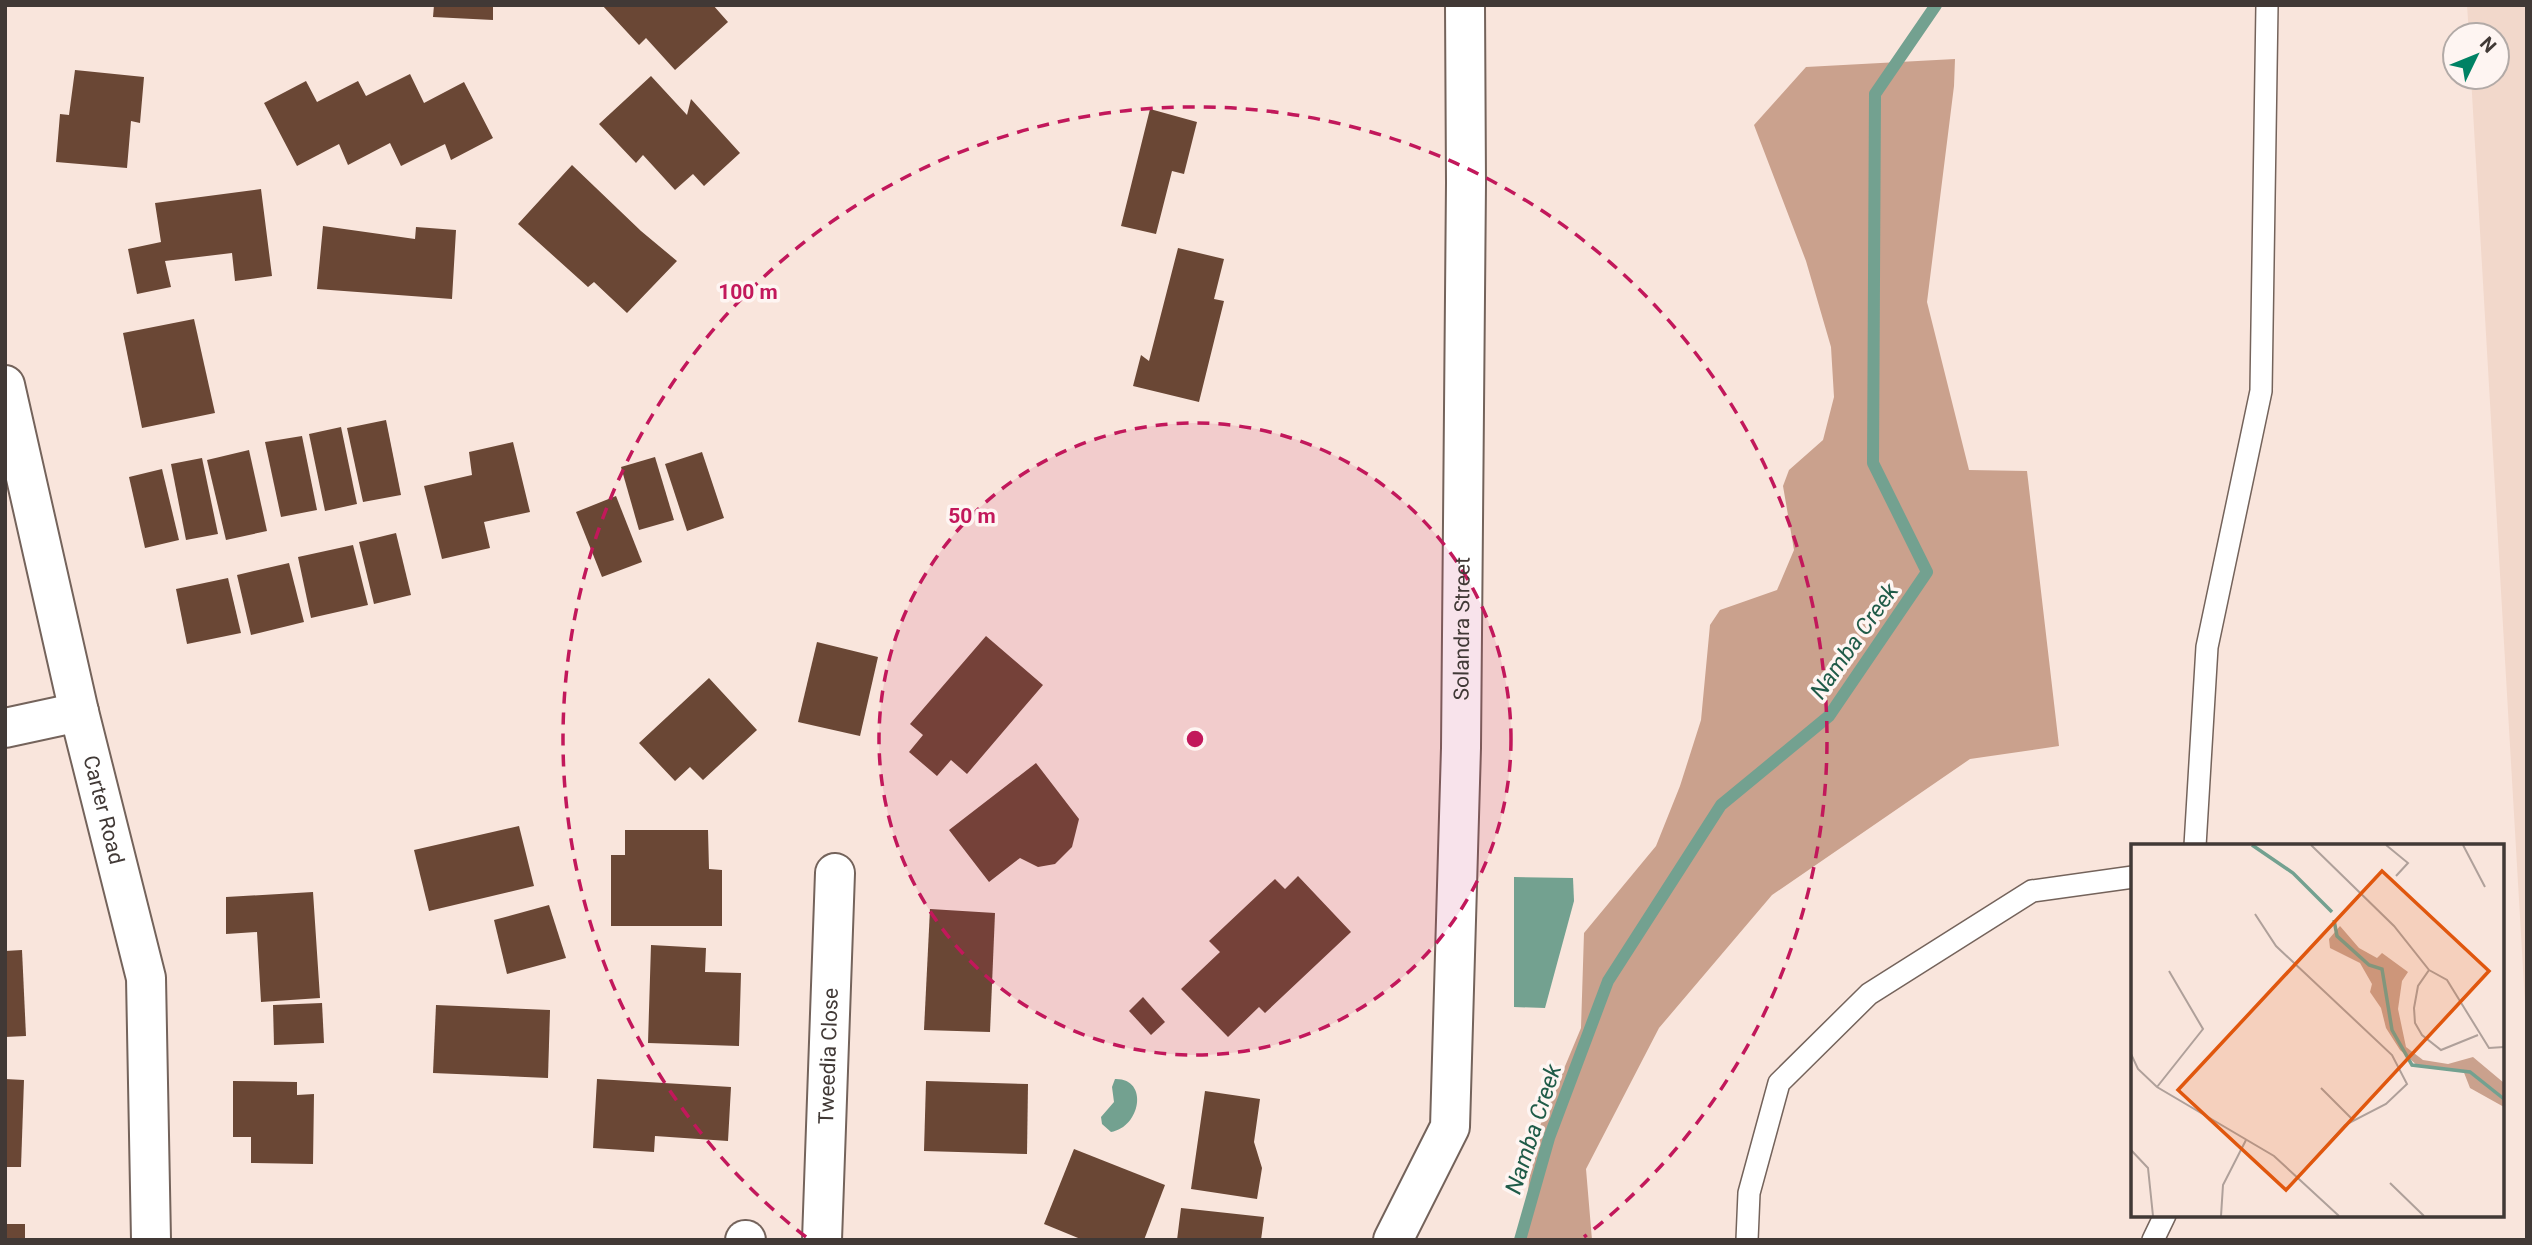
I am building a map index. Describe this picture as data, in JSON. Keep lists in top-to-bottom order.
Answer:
{
  "streets": {
    "street": ["Solandra Street", "Carter Road", "Tweedia Close"]
  },
  "water": ["Namba Creek"],
  "north": "top right",
  "rings": ["100 m", "50 m"]
}
